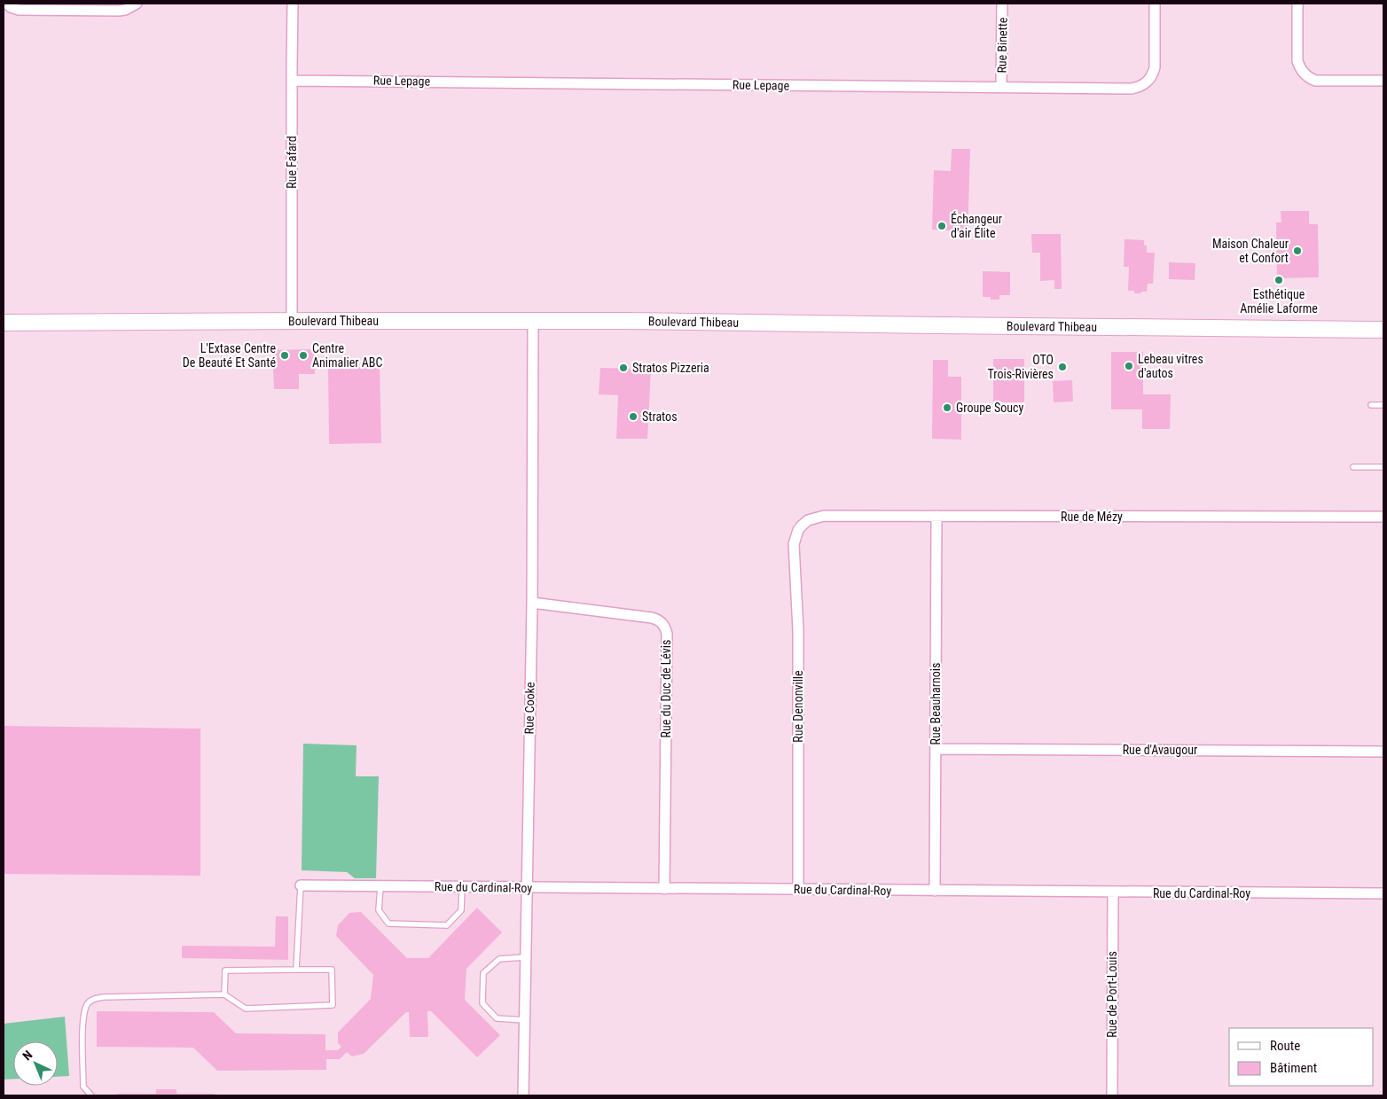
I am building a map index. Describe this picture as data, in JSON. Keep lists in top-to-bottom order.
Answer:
{
  "streets": {
    "main road": ["Boulevard Thibeau"],
    "street": [
      "Rue Binette",
      "Rue Lepage",
      "Rue Fafard",
      "Rue de Mézy",
      "Rue du Duc de Lévis",
      "Rue Beauharnois",
      "Rue Denonville",
      "Rue Cooke",
      "Rue d'Avaugour",
      "Rue du Cardinal-Roy",
      "Rue de Port-Louis"
    ]
  },
  "crossings": [
    ["Rue Binette", "Rue Lepage"],
    ["Rue Lepage", "Rue Fafard"],
    ["Rue Fafard", "Boulevard Thibeau"],
    ["Boulevard Thibeau", "Rue Cooke"],
    ["Rue de Mézy", "Rue Beauharnois"],
    ["Rue de Mézy", "Rue Denonville"],
    ["Rue du Duc de Lévis", "Rue Cooke"],
    ["Rue du Duc de Lévis", "Rue du Cardinal-Roy"],
    ["Rue Beauharnois", "Rue d'Avaugour"],
    ["Rue Beauharnois", "Rue du Cardinal-Roy"],
    ["Rue Denonville", "Rue du Cardinal-Roy"],
    ["Rue Cooke", "Rue du Cardinal-Roy"],
    ["Rue du Cardinal-Roy", "Rue de Port-Louis"]
  ],
  "places": [
    "Échangeur d'air Élite",
    "Maison Chaleur et Confort",
    "Esthétique Amélie Laforme",
    "L'Extase Centre De Beauté Et Santé",
    "Centre Animalier ABC",
    "Lebeau vitres d'autos",
    "OTO Trois-Rivières",
    "Stratos Pizzeria",
    "Groupe Soucy",
    "Stratos"
  ],
  "legend": ["Route", "Bâtiment"],
  "north": "top left"
}
